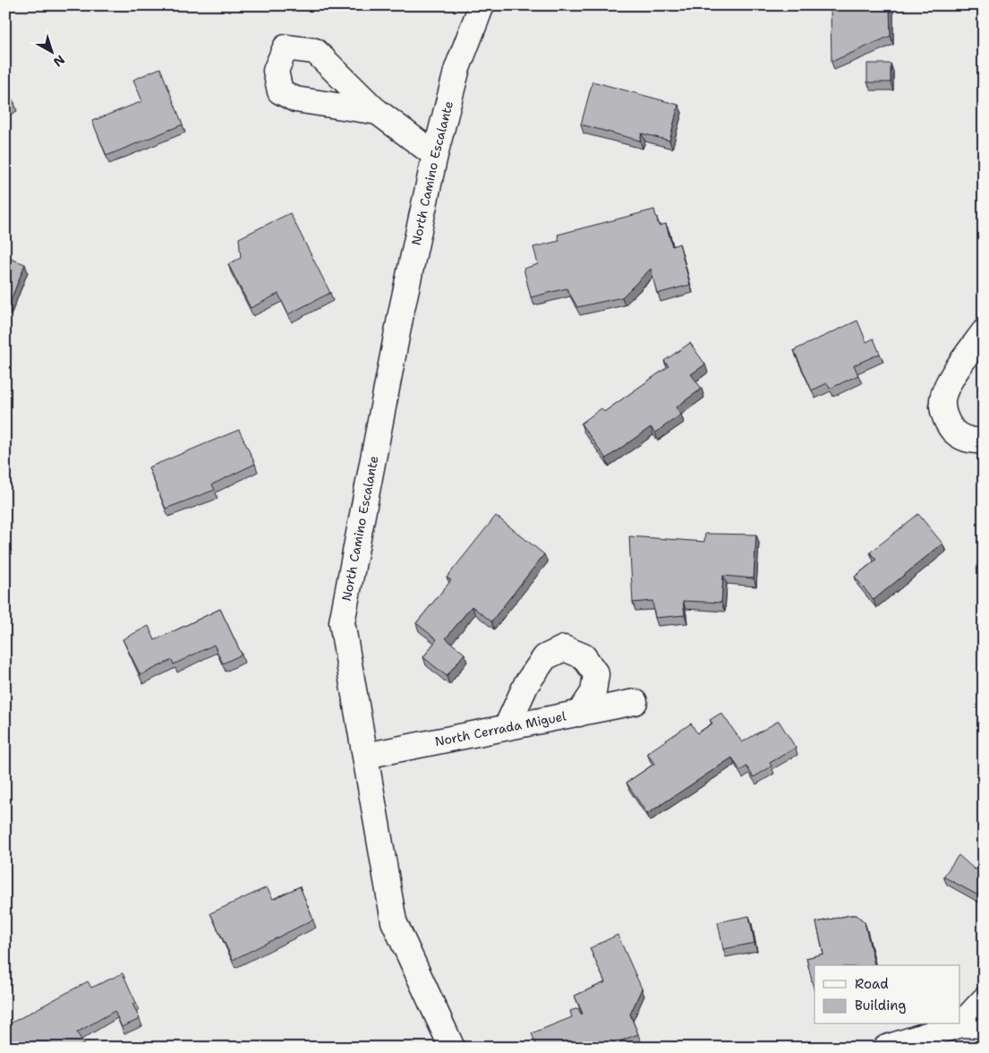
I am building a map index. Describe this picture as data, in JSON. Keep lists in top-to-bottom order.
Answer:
{
  "streets": {
    "street": ["North Camino Escalante", "North Cerrada Miguel"]
  },
  "crossings": [
    ["North Camino Escalante", "North Cerrada Miguel"]
  ],
  "legend": ["Road", "Building"],
  "north": "bottom right"
}
